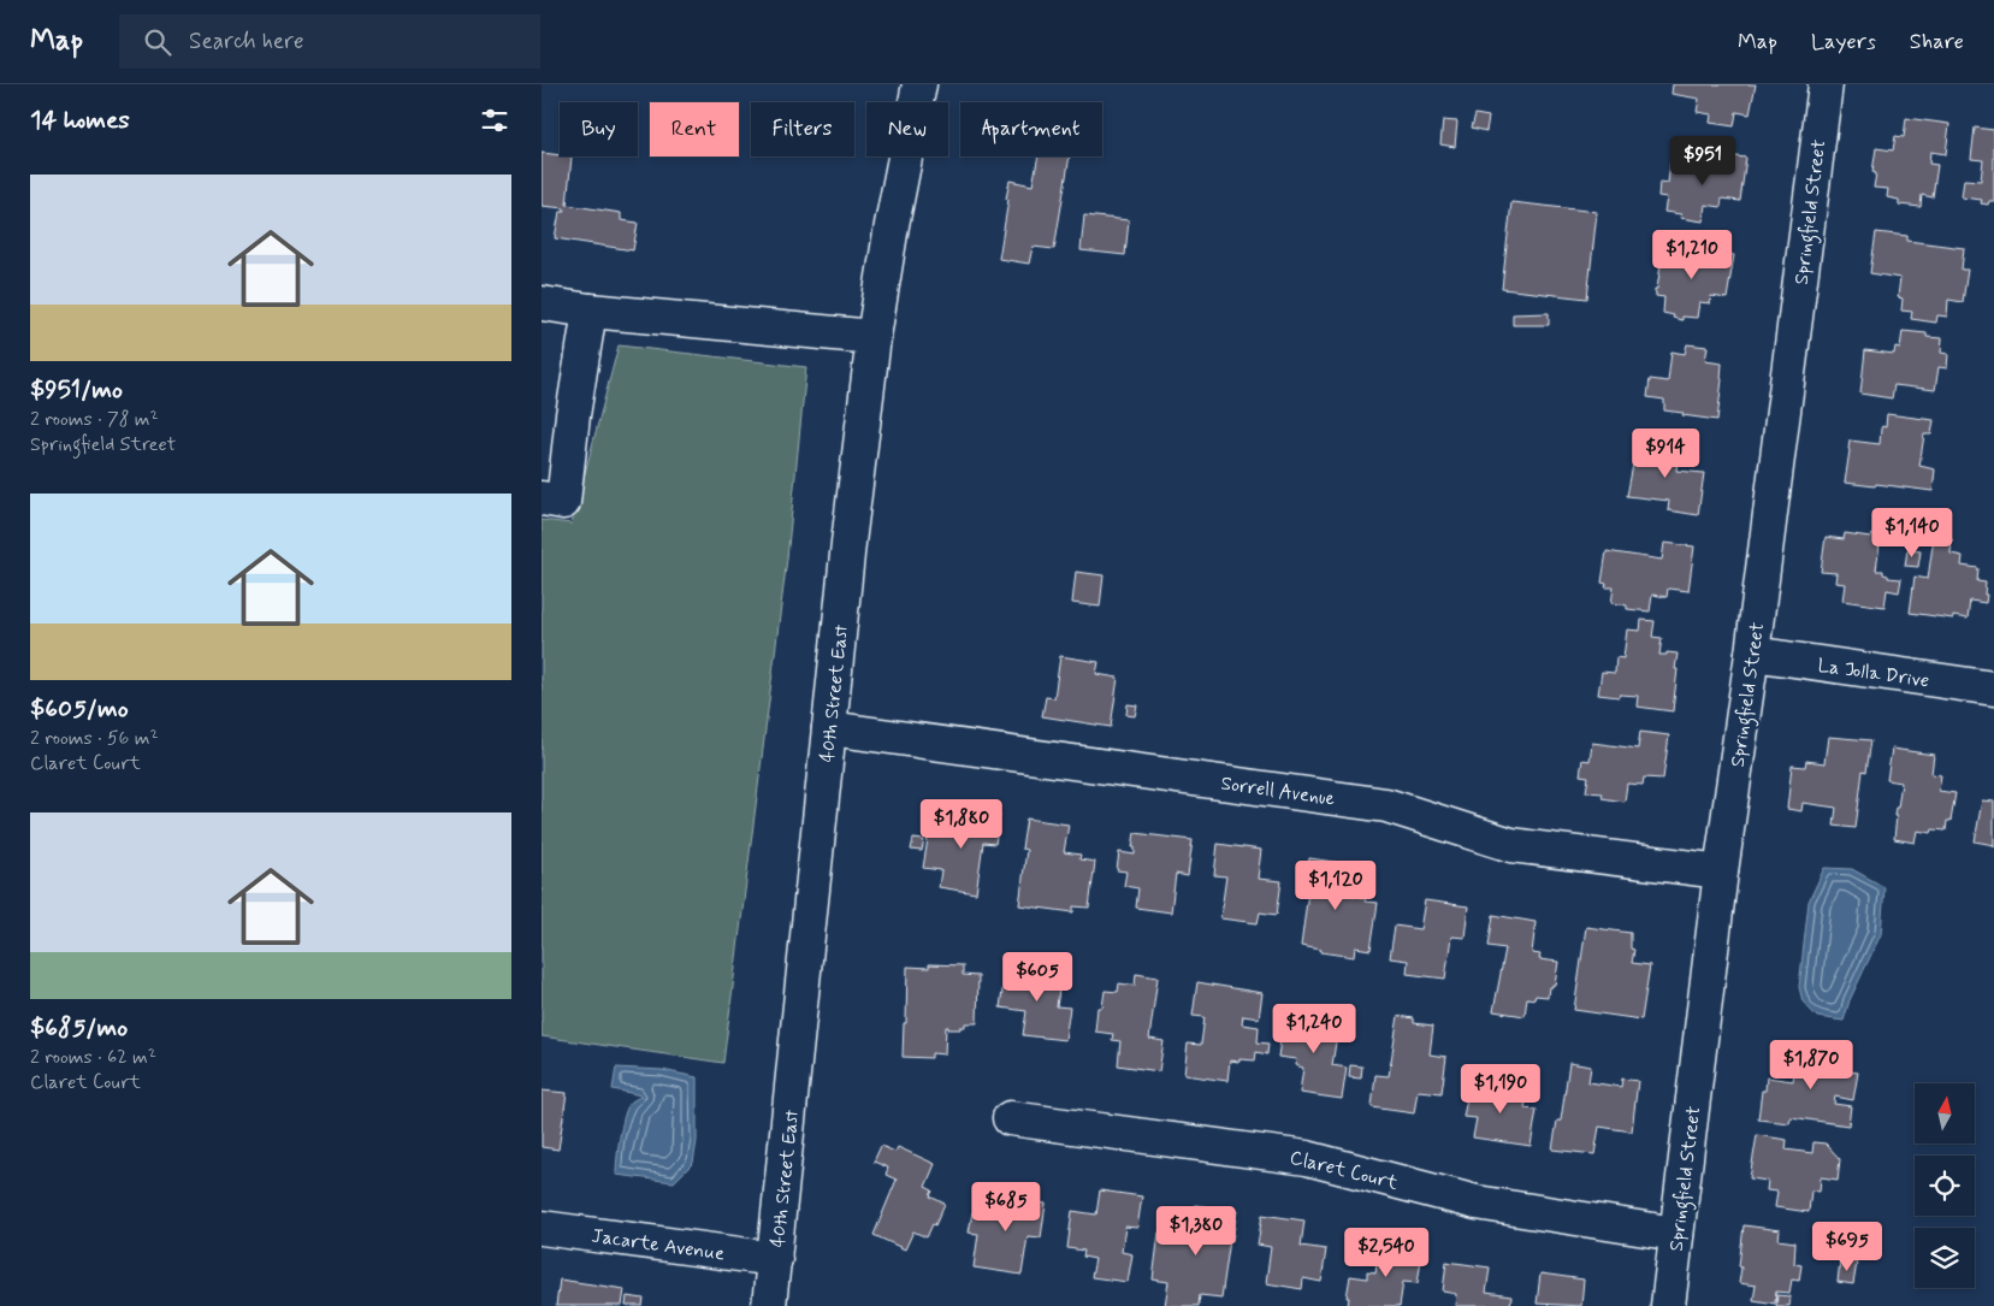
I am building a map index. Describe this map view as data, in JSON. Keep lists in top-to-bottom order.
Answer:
{
  "streets": {
    "street": [
      "Springfield Street",
      "La Jolla Drive",
      "40th Street East",
      "Sorrell Avenue",
      "Claret Court",
      "Jacarte Avenue"
    ]
  },
  "crossings": [
    ["Springfield Street", "La Jolla Drive"],
    ["Springfield Street", "Sorrell Avenue"],
    ["Springfield Street", "Claret Court"],
    ["40th Street East", "Sorrell Avenue"],
    ["40th Street East", "Jacarte Avenue"]
  ],
  "north": "top",
  "page": {
    "header": "Map",
    "search": "Search here",
    "nav": ["Map", "Layers", "Share"],
    "heading": "14 homes",
    "chip": [
      "Buy",
      "Rent",
      "Filters",
      "New",
      "Apartment"
    ],
    "price": [
      "$951",
      "$1,210",
      "$914",
      "$1,140",
      "$1,880",
      "$1,120",
      "$605",
      "$1,240",
      "$1,870",
      "$1,190",
      "$685",
      "$1,380",
      "$695",
      "$2,540"
    ],
    "list": [
      {
        "name": "$951/mo",
        "note": "2 rooms · 78 m² · Springfield Street"
      },
      {
        "name": "$605/mo",
        "note": "2 rooms · 56 m² · Claret Court"
      },
      {
        "name": "$685/mo",
        "note": "2 rooms · 62 m² · Claret Court"
      }
    ]
  }
}
